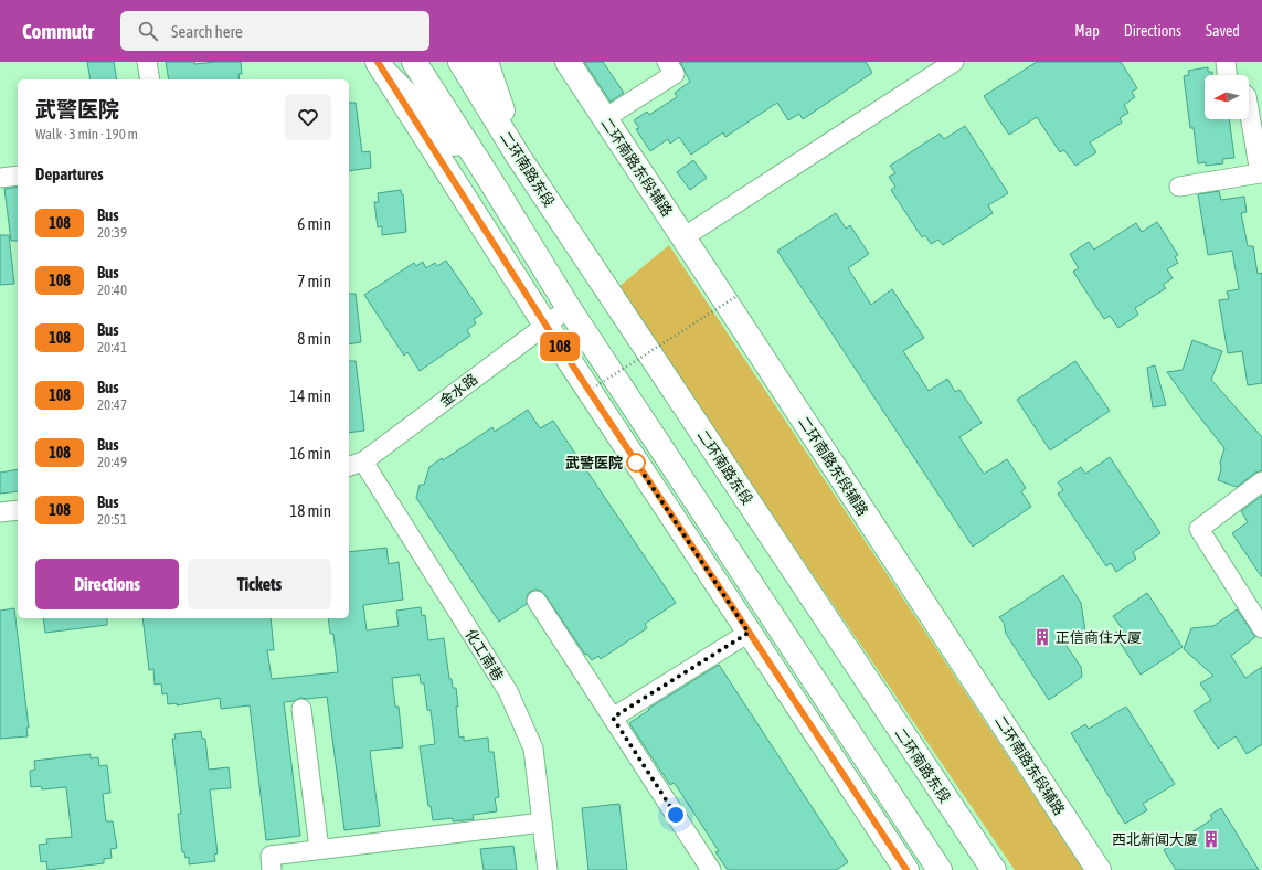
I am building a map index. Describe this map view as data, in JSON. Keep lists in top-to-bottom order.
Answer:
{
  "streets": {
    "main road": ["二环南路东段辅路", "二环南路东段"],
    "street": ["金水路", "化工南巷"]
  },
  "crossings": [
    ["金水路", "化工南巷"]
  ],
  "places": {
    "other": ["武警医院"],
    "building": ["正信商住大厦", "西北新闻大厦"]
  },
  "lines": ["bus line 108"],
  "north": "left",
  "page": {
    "header": "Commutr",
    "search": "Search here",
    "nav": ["Map", "Directions", "Saved"],
    "on_map": "108",
    "heading": [
      ["武警医院", "Walk · 3 min · 190 m"],
      "Departures"
    ],
    "list": [
      {
        "mark": "108",
        "name": "Bus",
        "note": "20:39",
        "value": "6 min"
      },
      {
        "mark": "108",
        "name": "Bus",
        "note": "20:40",
        "value": "7 min"
      },
      {
        "mark": "108",
        "name": "Bus",
        "note": "20:41",
        "value": "8 min"
      },
      {
        "mark": "108",
        "name": "Bus",
        "note": "20:47",
        "value": "14 min"
      },
      {
        "mark": "108",
        "name": "Bus",
        "note": "20:49",
        "value": "16 min"
      },
      {
        "mark": "108",
        "name": "Bus",
        "note": "20:51",
        "value": "18 min"
      }
    ],
    "buttons": ["Directions", "Tickets"]
  }
}
